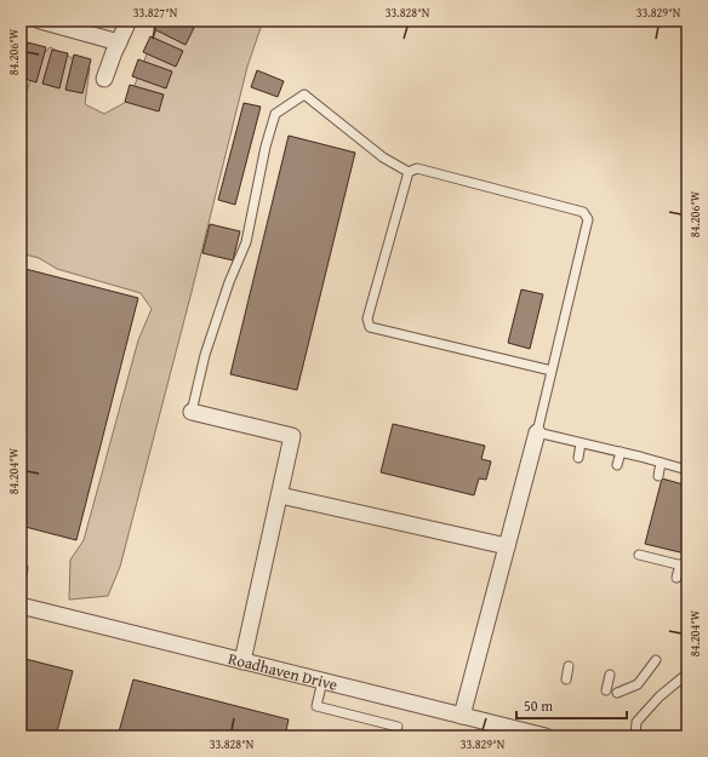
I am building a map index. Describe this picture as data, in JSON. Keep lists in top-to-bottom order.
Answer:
{
  "streets": {
    "street": ["Roadhaven Drive"]
  },
  "scale_bar": "50 m",
  "coordinates": [
    "33.827°N",
    "33.828°N",
    "33.829°N",
    "84.206°W",
    "84.204°W"
  ]
}
